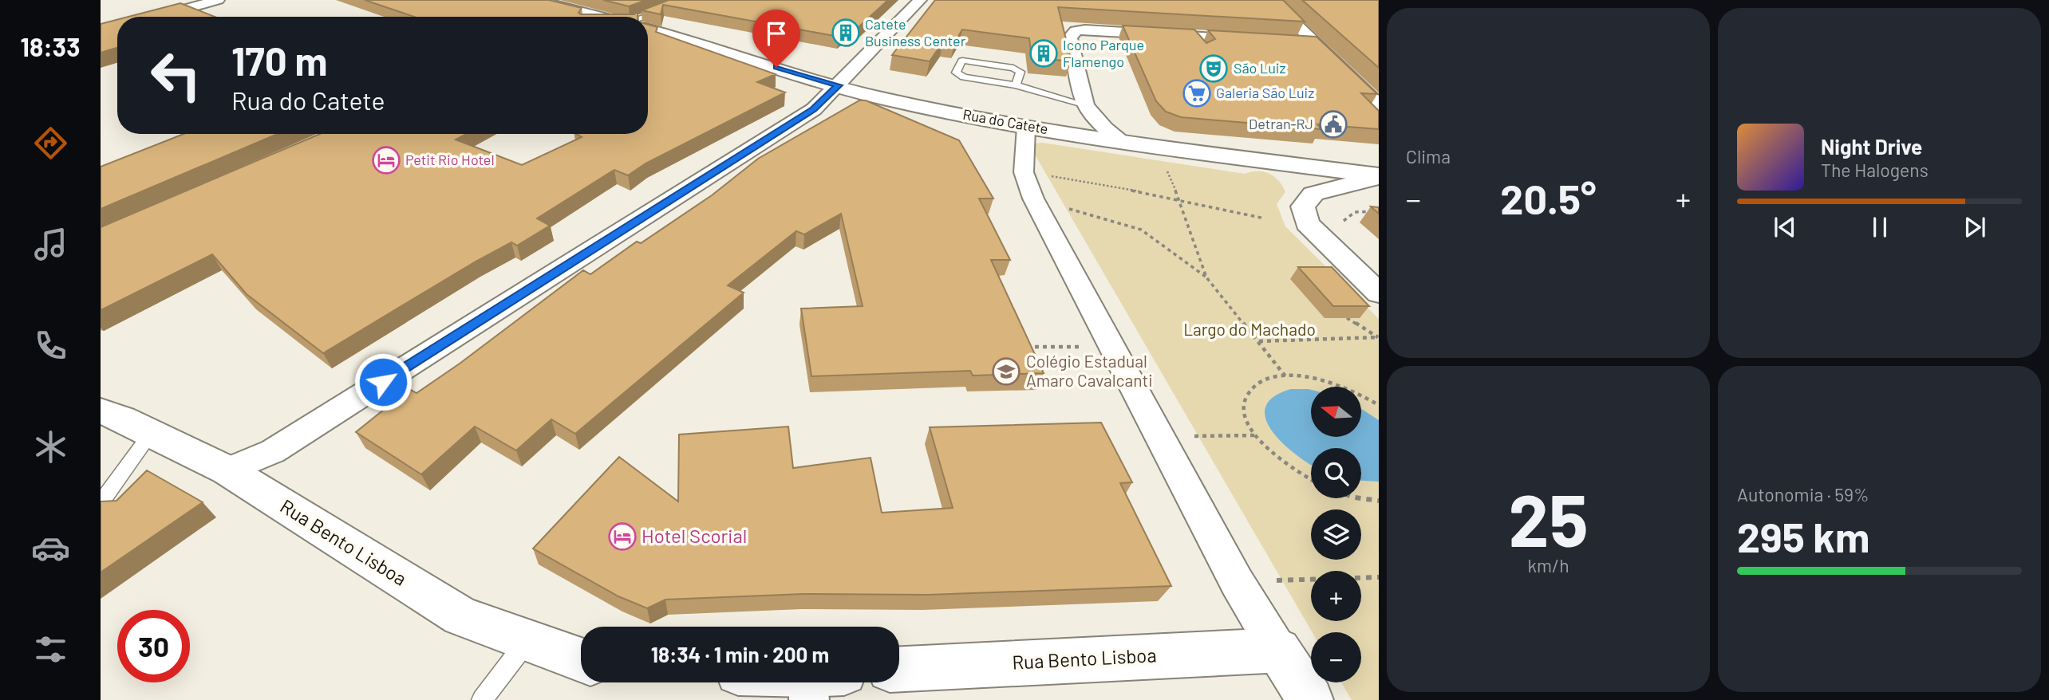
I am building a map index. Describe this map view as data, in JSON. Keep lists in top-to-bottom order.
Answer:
{
  "streets": {
    "main road": ["Rua do Catete", "Rua Bento Lisboa"]
  },
  "parks": ["Largo do Machado"],
  "places": {
    "building": ["Catete Business Center", "Icono Parque Flamengo"],
    "theatre": ["São Luiz"],
    "supermarket": ["Galeria São Luiz"],
    "public building": ["Detran-RJ"],
    "hotel": ["Petit Rio Hotel", "Hotel Scorial"],
    "school or university": ["Colégio Estadual Amaro Cavalcanti"]
  },
  "north": "left",
  "page": {
    "tabs": "18:33",
    "tile": [
      "Clima",
      ["25", "km/h"],
      ["Autonomia · 59%", "295 km"]
    ],
    "turn": ["170 m", "Rua do Catete"],
    "song": ["Night Drive", "The Halogens"],
    "heat": ["−", "20.5°", "+"],
    "map_buttons": ["+", "−"],
    "limit": "30",
    "trip": "18:34 · 1 min · 200 m"
  }
}
